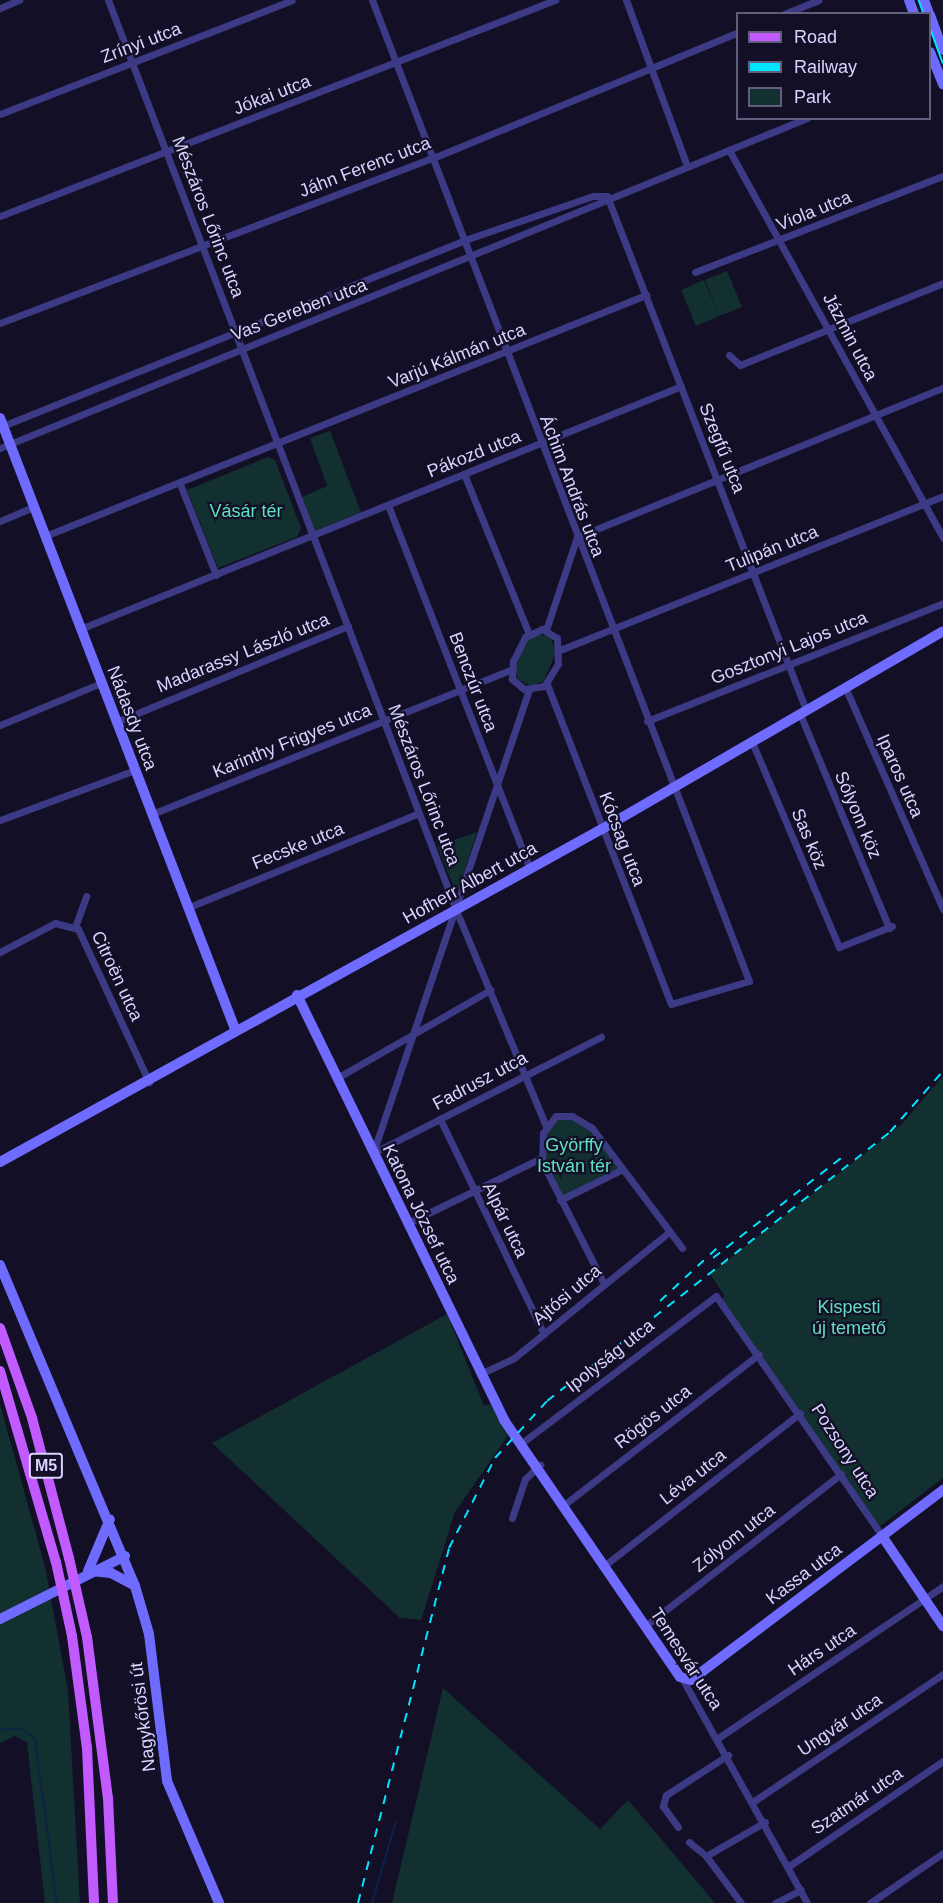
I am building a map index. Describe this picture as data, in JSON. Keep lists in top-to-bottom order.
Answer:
{
  "streets": {
    "main road": ["M5"],
    "street": [
      "Zrínyi utca",
      "Jókai utca",
      "Jáhn Ferenc utca",
      "Viola utca",
      "Mészáros Lőrinc utca",
      "Vas Gereben utca",
      "Jázmin utca",
      "Varjú Kálmán utca",
      "Szegfű utca",
      "Pákozd utca",
      "Áchim András utca",
      "Tulipán utca",
      "Gosztonyi Lajos utca",
      "Madarassy László utca",
      "Benczúr utca",
      "Nádasdy utca",
      "Karinthy Frigyes utca",
      "Iparos utca",
      "Sólyom köz",
      "Kócsag utca",
      "Sas köz",
      "Fecske utca",
      "Hofherr Albert utca",
      "Citroën utca",
      "Fadrusz utca",
      "Katona József utca",
      "Alpár utca",
      "Ajtósi utca",
      "Ipolyság utca",
      "Rögös utca",
      "Pozsony utca",
      "Léva utca",
      "Zólyom utca",
      "Kassa utca",
      "Hárs utca",
      "Temesvár utca",
      "Nagykőrösi út",
      "Ungvár utca",
      "Szatmár utca"
    ]
  },
  "crossings": [
    ["Zrínyi utca", "Mészáros Lőrinc utca"],
    ["Jókai utca", "Mészáros Lőrinc utca"],
    ["Jókai utca", "Áchim András utca"],
    ["Jáhn Ferenc utca", "Mészáros Lőrinc utca"],
    ["Jáhn Ferenc utca", "Áchim András utca"],
    ["Viola utca", "Jázmin utca"],
    ["Mészáros Lőrinc utca", "Vas Gereben utca"],
    ["Mészáros Lőrinc utca", "Varjú Kálmán utca"],
    ["Mészáros Lőrinc utca", "Pákozd utca"],
    ["Mészáros Lőrinc utca", "Madarassy László utca"],
    ["Mészáros Lőrinc utca", "Karinthy Frigyes utca"],
    ["Mészáros Lőrinc utca", "Fecske utca"],
    ["Mészáros Lőrinc utca", "Hofherr Albert utca"],
    ["Mészáros Lőrinc utca", "Fadrusz utca"],
    ["Vas Gereben utca", "Jázmin utca"],
    ["Vas Gereben utca", "Szegfű utca"],
    ["Vas Gereben utca", "Áchim András utca"],
    ["Vas Gereben utca", "Nádasdy utca"],
    ["Jázmin utca", "Tulipán utca"],
    ["Varjú Kálmán utca", "Szegfű utca"],
    ["Varjú Kálmán utca", "Áchim András utca"],
    ["Szegfű utca", "Pákozd utca"],
    ["Szegfű utca", "Tulipán utca"],
    ["Szegfű utca", "Gosztonyi Lajos utca"],
    ["Szegfű utca", "Sólyom köz"],
    ["Szegfű utca", "Hofherr Albert utca"],
    ["Pákozd utca", "Áchim András utca"],
    ["Pákozd utca", "Benczúr utca"],
    ["Áchim András utca", "Tulipán utca"],
    ["Áchim András utca", "Gosztonyi Lajos utca"],
    ["Áchim András utca", "Kócsag utca"],
    ["Áchim András utca", "Hofherr Albert utca"],
    ["Madarassy László utca", "Nádasdy utca"],
    ["Benczúr utca", "Karinthy Frigyes utca"],
    ["Benczúr utca", "Hofherr Albert utca"],
    ["Nádasdy utca", "Karinthy Frigyes utca"],
    ["Nádasdy utca", "Fecske utca"],
    ["Nádasdy utca", "Hofherr Albert utca"],
    ["Karinthy Frigyes utca", "Kócsag utca"],
    ["Iparos utca", "Hofherr Albert utca"],
    ["Sólyom köz", "Sas köz"],
    ["Sólyom köz", "Hofherr Albert utca"],
    ["Kócsag utca", "Hofherr Albert utca"],
    ["Sas köz", "Hofherr Albert utca"],
    ["Hofherr Albert utca", "Citroën utca"],
    ["Hofherr Albert utca", "Katona József utca"],
    ["Fadrusz utca", "Katona József utca"],
    ["Fadrusz utca", "Alpár utca"],
    ["Katona József utca", "Ajtósi utca"],
    ["Katona József utca", "Ipolyság utca"],
    ["Katona József utca", "Temesvár utca"],
    ["Alpár utca", "Ajtósi utca"],
    ["Ipolyság utca", "Pozsony utca"],
    ["Ipolyság utca", "Temesvár utca"],
    ["Rögös utca", "Pozsony utca"],
    ["Rögös utca", "Temesvár utca"],
    ["Pozsony utca", "Léva utca"],
    ["Pozsony utca", "Zólyom utca"],
    ["Pozsony utca", "Kassa utca"],
    ["Pozsony utca", "Hárs utca"],
    ["Léva utca", "Temesvár utca"],
    ["Zólyom utca", "Temesvár utca"],
    ["Kassa utca", "Temesvár utca"],
    ["Hárs utca", "Temesvár utca"],
    ["Temesvár utca", "Ungvár utca"],
    ["Temesvár utca", "Szatmár utca"]
  ],
  "parks": ["Vásár tér", "Györffy István tér", "Kispesti új temető"],
  "legend": ["Road", "Railway", "Park"]
}
